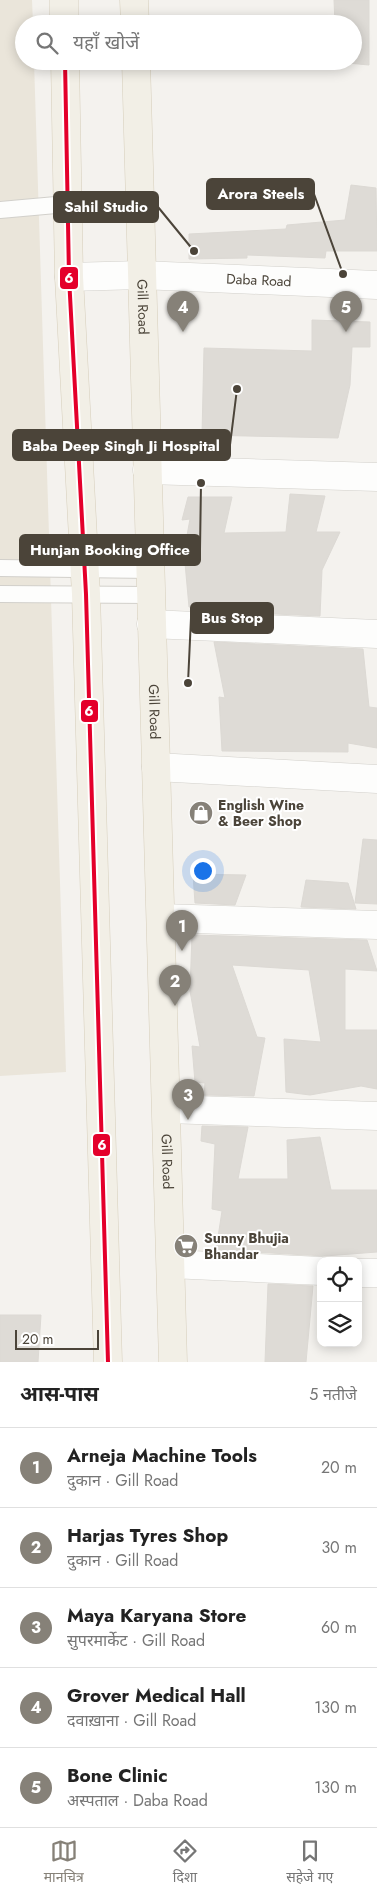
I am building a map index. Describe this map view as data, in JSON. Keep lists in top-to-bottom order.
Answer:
{
  "streets": {
    "main road": ["Gill Road"],
    "street": ["Daba Road"]
  },
  "crossings": [
    ["Daba Road", "Gill Road"]
  ],
  "places": {
    "other": [
      "Sahil Studio",
      "Arora Steels",
      "Baba Deep Singh Ji Hospital",
      "Hunjan Booking Office",
      "Bus Stop"
    ],
    "shop": ["English Wine & Beer Shop"],
    "supermarket": ["Sunny Bhujia Bhandar"]
  },
  "lines": ["transit line 6"],
  "scale_bar": "20 m",
  "page": {
    "search": "यहाँ खोजें",
    "pins": [
      "4",
      "5",
      "1",
      "2",
      "3"
    ],
    "scale": "20 m",
    "heading": ["आस-पास", "5 नतीजे"],
    "list": [
      {
        "mark": "1",
        "name": "Arneja Machine Tools",
        "note": "दुकान · Gill Road",
        "value": "20 m"
      },
      {
        "mark": "2",
        "name": "Harjas Tyres Shop",
        "note": "दुकान · Gill Road",
        "value": "30 m"
      },
      {
        "mark": "3",
        "name": "Maya Karyana Store",
        "note": "सुपरमार्केट · Gill Road",
        "value": "60 m"
      },
      {
        "mark": "4",
        "name": "Grover Medical Hall",
        "note": "दवाख़ाना · Gill Road",
        "value": "130 m"
      },
      {
        "mark": "5",
        "name": "Bone Clinic",
        "note": "अस्पताल · Daba Road",
        "value": "130 m"
      }
    ],
    "nav": ["मानचित्र", "दिशा", "सहेजे गए"]
  }
}
